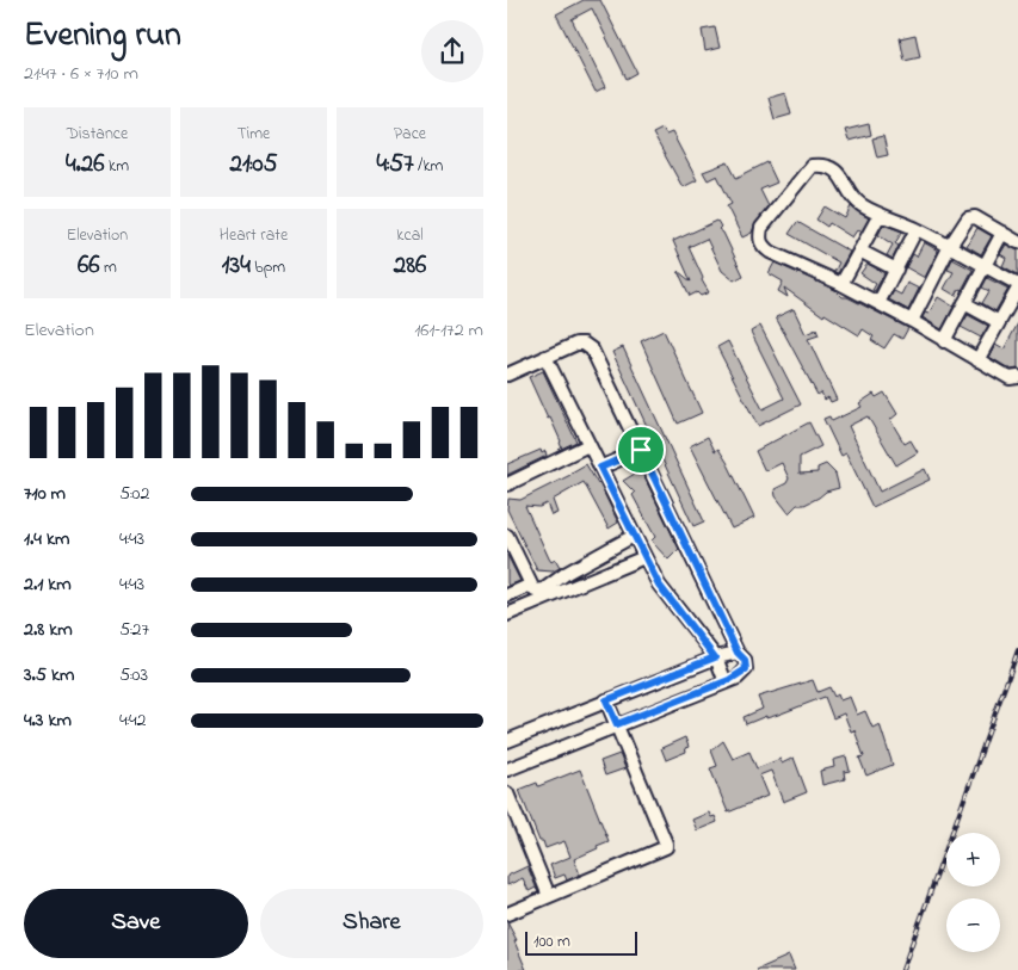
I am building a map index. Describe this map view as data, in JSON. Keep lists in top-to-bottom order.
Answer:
{
  "scale_bar": "100 m",
  "page": {
    "heading": ["Evening run", "21:47 · 6 × 710 m"],
    "stats": [
      ["Distance", "4.26 km"],
      ["Time", "21:05"],
      ["Pace", "4:57 /km"],
      ["Elevation", "66 m"],
      ["Heart rate", "134 bpm"],
      ["kcal", "286"]
    ],
    "chart": ["Elevation", "161–172 m"],
    "list": [
      {
        "name": "710 m",
        "note": "5:02"
      },
      {
        "name": "1.4 km",
        "note": "4:43"
      },
      {
        "name": "2.1 km",
        "note": "4:43"
      },
      {
        "name": "2.8 km",
        "note": "5:27"
      },
      {
        "name": "3.5 km",
        "note": "5:03"
      },
      {
        "name": "4.3 km",
        "note": "4:42"
      }
    ],
    "map_buttons": ["+", "−"],
    "buttons": ["Save", "Share"],
    "scale": "100 m"
  }
}
